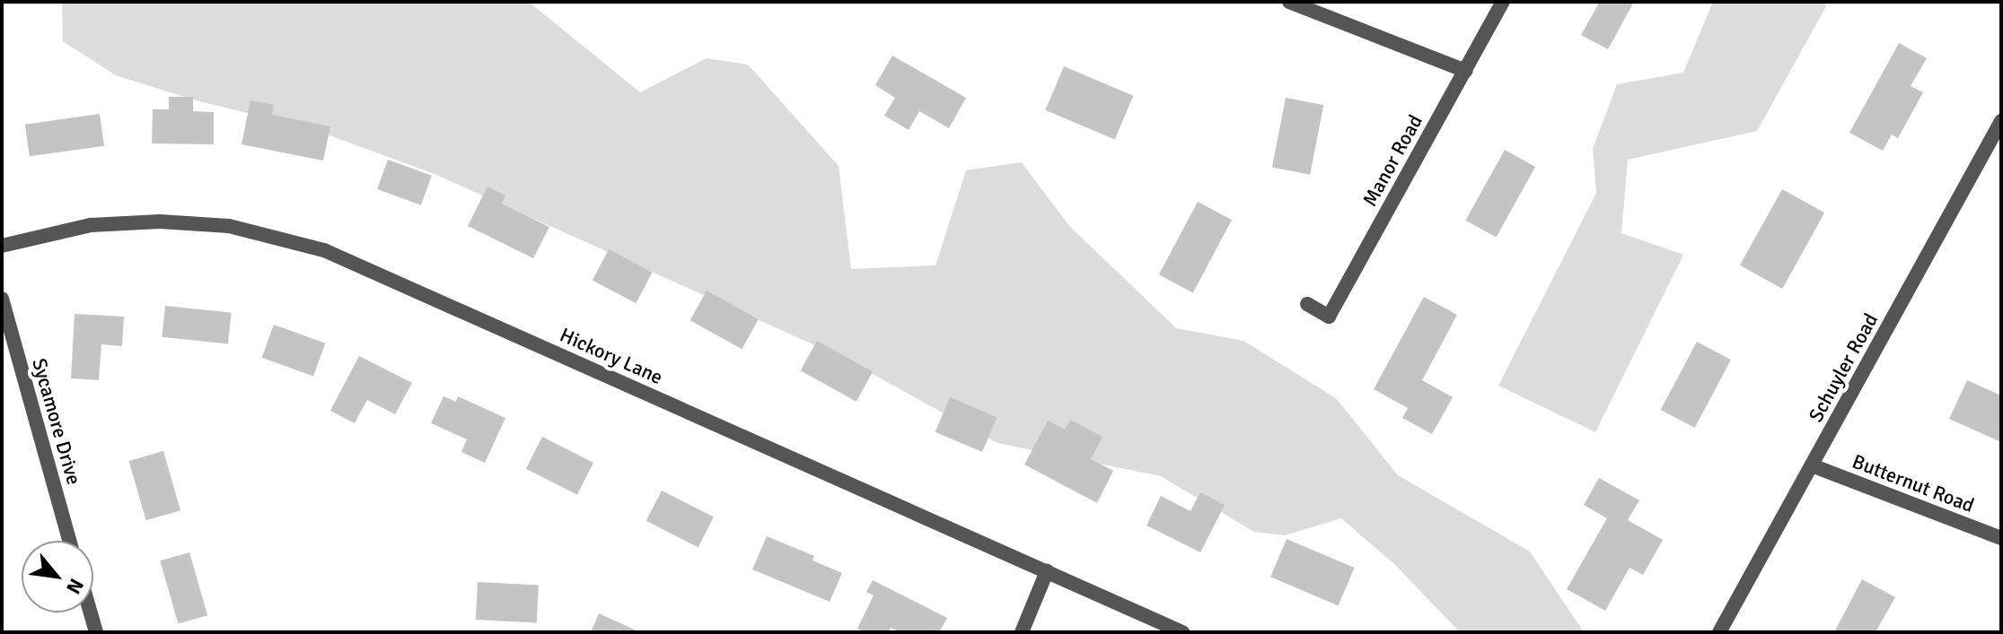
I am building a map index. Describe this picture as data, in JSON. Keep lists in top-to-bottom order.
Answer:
{
  "streets": {
    "street": [
      "Manor Road",
      "Hickory Lane",
      "Schuyler Road",
      "Sycamore Drive",
      "Butternut Road"
    ]
  },
  "crossings": [
    ["Schuyler Road", "Butternut Road"]
  ],
  "north": "bottom right"
}
